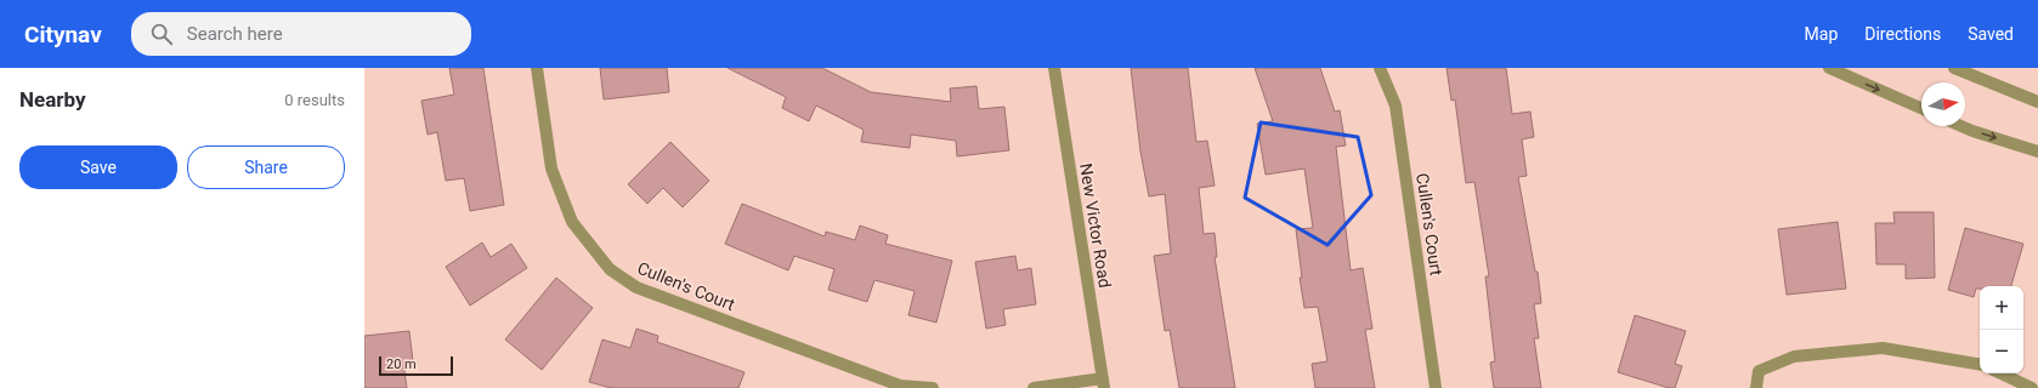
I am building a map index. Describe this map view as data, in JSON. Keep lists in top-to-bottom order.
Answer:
{
  "streets": {
    "street": ["Cullen's Court", "New Victor Road"]
  },
  "scale_bar": "20 m",
  "north": "right",
  "page": {
    "header": "Citynav",
    "search": "Search here",
    "nav": ["Map", "Directions", "Saved"],
    "heading": ["Nearby", "0 results"],
    "buttons": ["Save", "Share"],
    "map_buttons": ["+", "−"],
    "scale": "20 m"
  }
}
